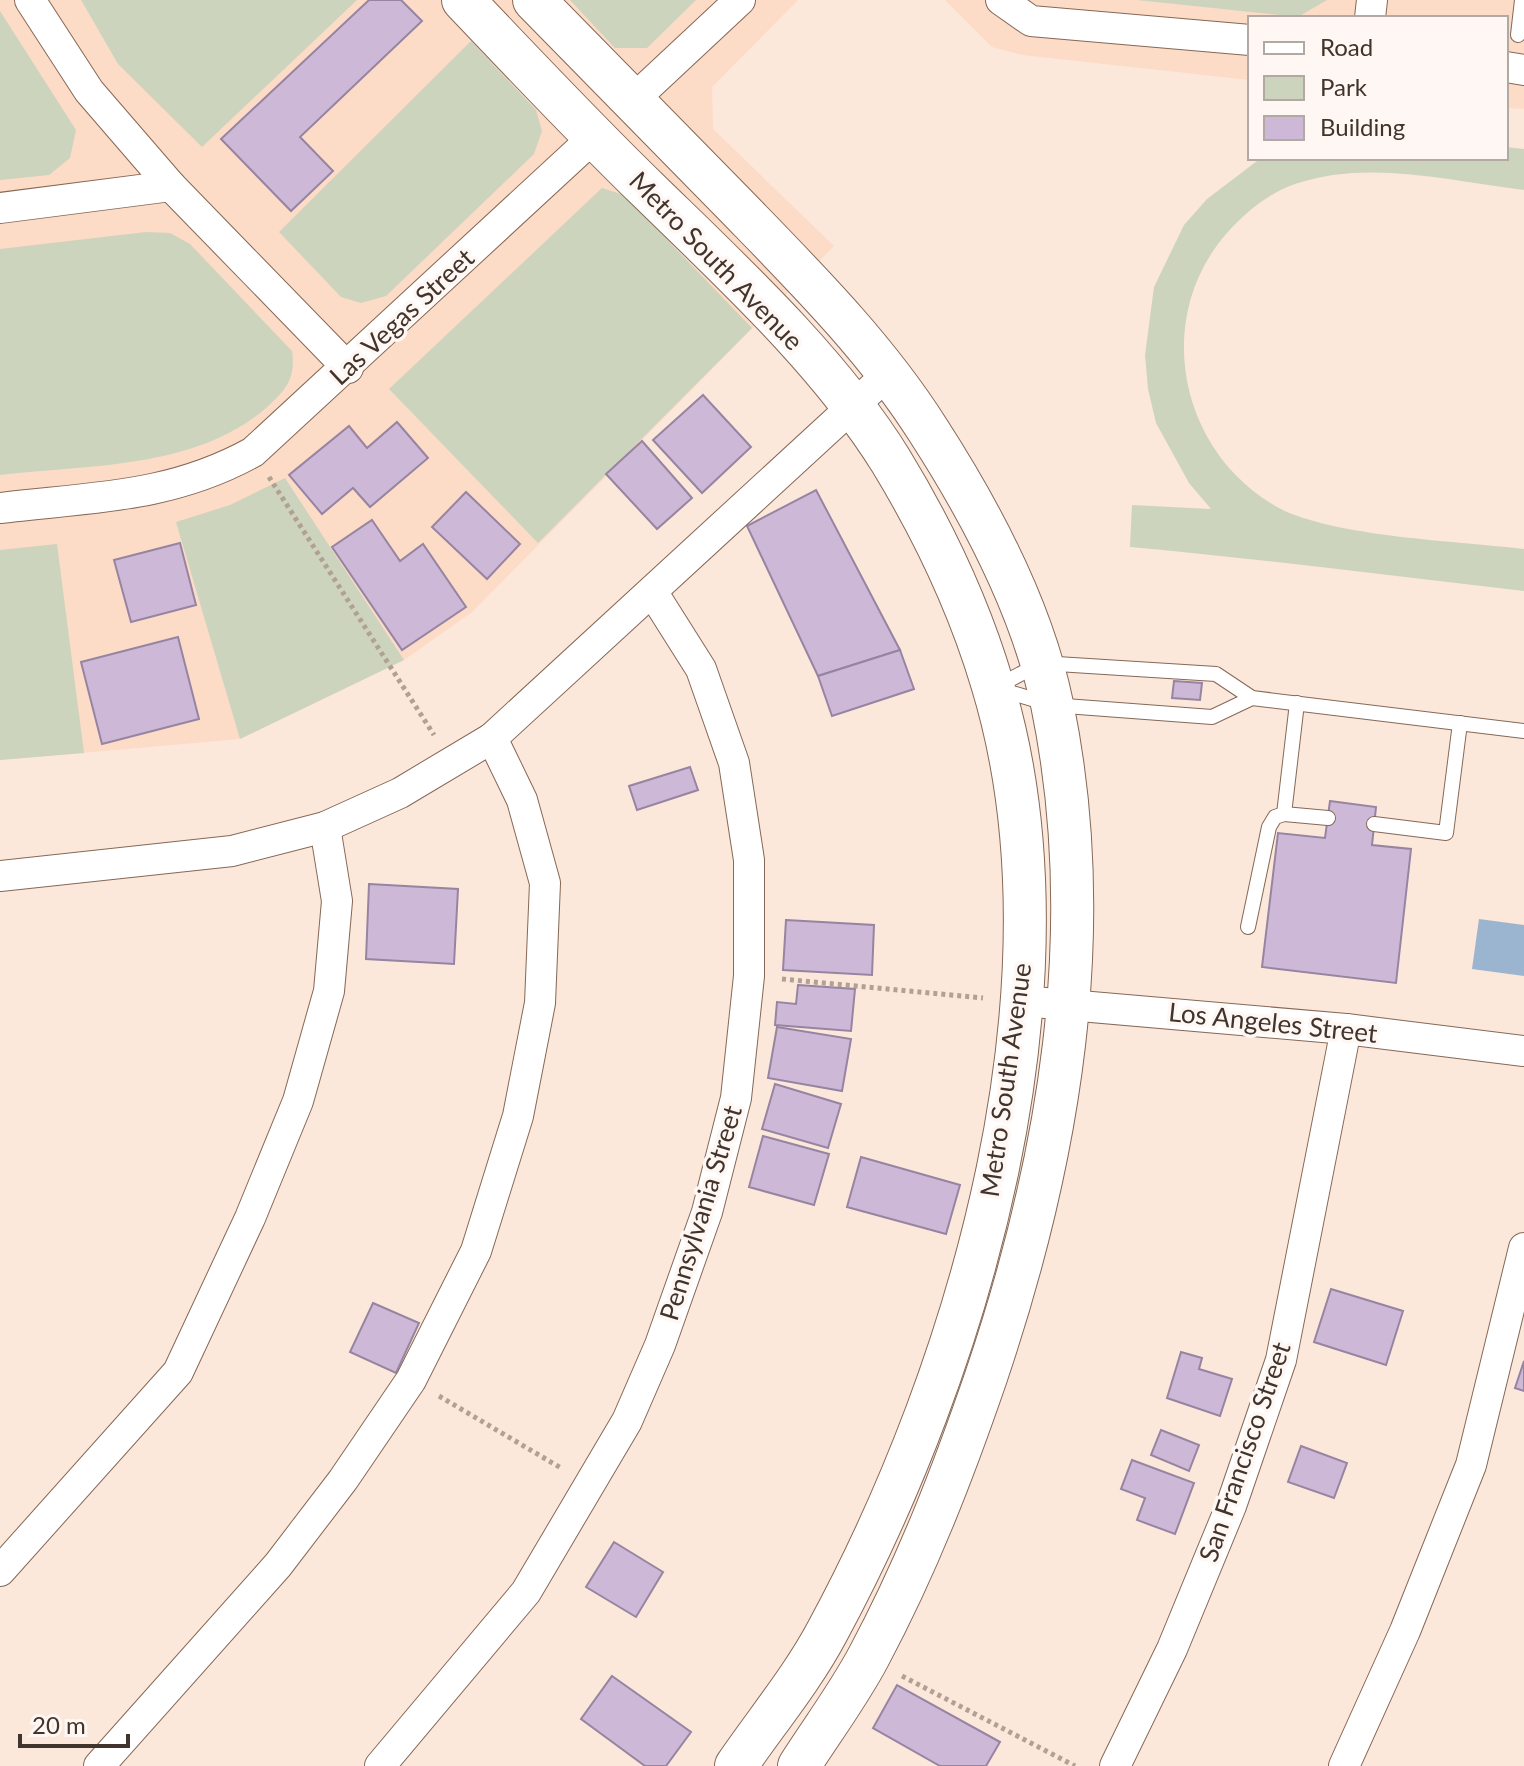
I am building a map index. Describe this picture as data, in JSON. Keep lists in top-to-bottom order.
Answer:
{
  "streets": {
    "street": [
      "Metro South Avenue",
      "Las Vegas Street",
      "Los Angeles Street",
      "Pennsylvania Street",
      "San Francisco Street"
    ]
  },
  "crossings": [
    ["Metro South Avenue", "Las Vegas Street"],
    ["Metro South Avenue", "Los Angeles Street"],
    ["Los Angeles Street", "San Francisco Street"]
  ],
  "legend": ["Road", "Park", "Building"],
  "scale_bar": "20 m"
}
